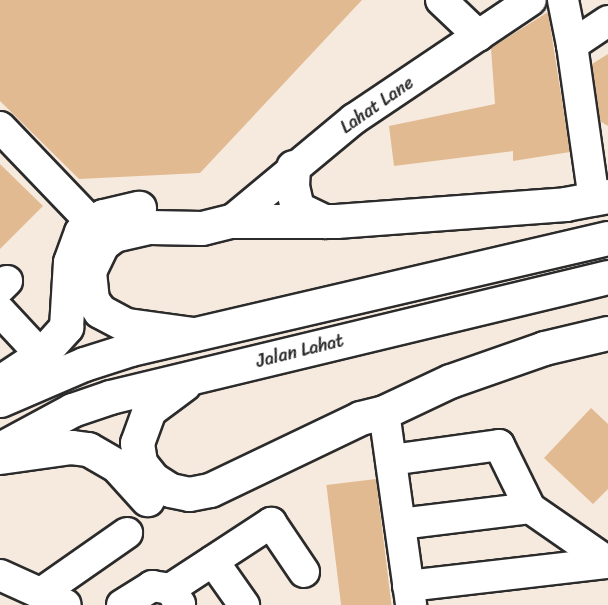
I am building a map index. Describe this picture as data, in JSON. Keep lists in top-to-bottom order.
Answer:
{
  "streets": {
    "main road": ["Jalan Lahat"],
    "street": ["Lahat Lane"]
  }
}
